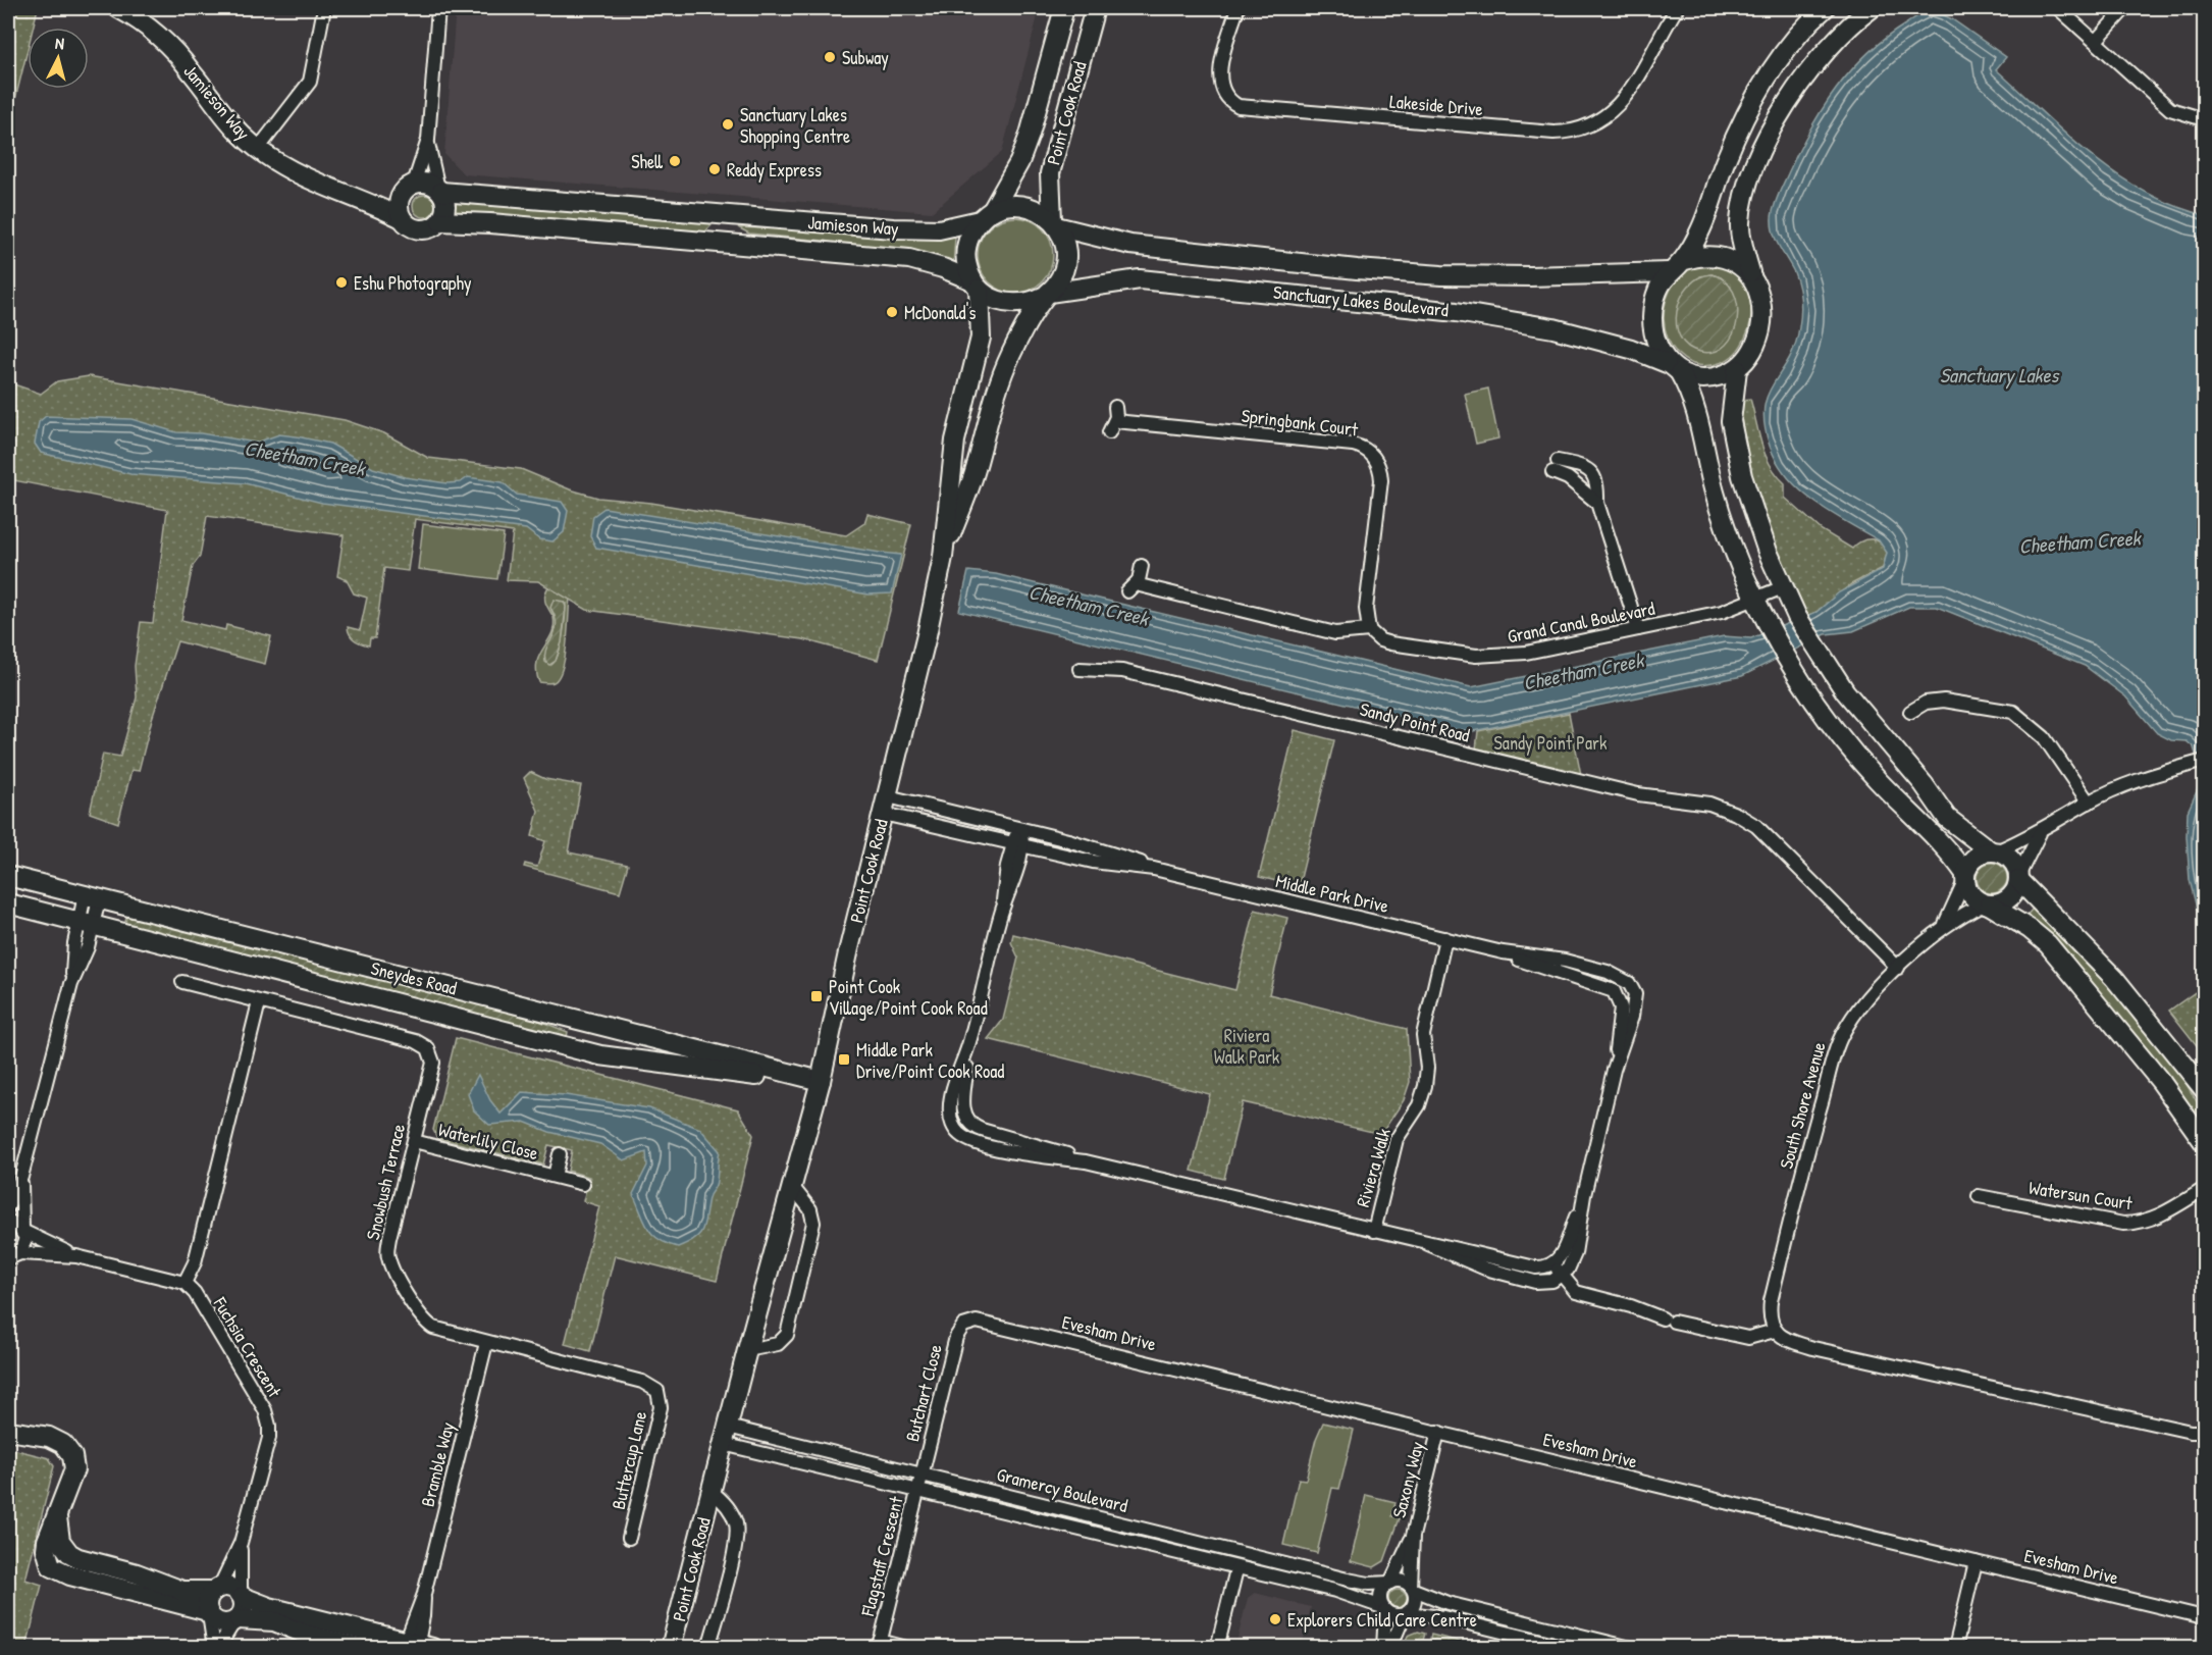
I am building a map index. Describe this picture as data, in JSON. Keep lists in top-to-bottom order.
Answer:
{
  "streets": {
    "street": [
      "Jamieson Way",
      "Lakeside Drive",
      "Point Cook Road",
      "Sanctuary Lakes Boulevard",
      "Springbank Court",
      "Grand Canal Boulevard",
      "Sandy Point Road",
      "Middle Park Drive",
      "Sneydes Road",
      "South Shore Avenue",
      "Waterlily Close",
      "Riviera Walk",
      "Snowbush Terrace",
      "Watersun Court",
      "Evesham Drive",
      "Fuchsia Crescent",
      "Butchart Close",
      "Buttercup Lane",
      "Bramble Way",
      "Saxony Way",
      "Gramercy Boulevard",
      "Flagstaff Crescent"
    ]
  },
  "crossings": [
    ["Jamieson Way", "Point Cook Road"],
    ["Jamieson Way", "Sanctuary Lakes Boulevard"],
    ["Point Cook Road", "Sanctuary Lakes Boulevard"],
    ["Point Cook Road", "Middle Park Drive"],
    ["Point Cook Road", "Sneydes Road"],
    ["Point Cook Road", "Gramercy Boulevard"],
    ["Springbank Court", "Grand Canal Boulevard"],
    ["Sandy Point Road", "South Shore Avenue"],
    ["Middle Park Drive", "Riviera Walk"],
    ["Waterlily Close", "Snowbush Terrace"],
    ["Snowbush Terrace", "Buttercup Lane"],
    ["Snowbush Terrace", "Bramble Way"],
    ["Evesham Drive", "Butchart Close"],
    ["Evesham Drive", "Saxony Way"],
    ["Butchart Close", "Gramercy Boulevard"],
    ["Butchart Close", "Flagstaff Crescent"],
    ["Saxony Way", "Gramercy Boulevard"],
    ["Gramercy Boulevard", "Flagstaff Crescent"]
  ],
  "water": ["Sanctuary Lakes", "Cheetham Creek"],
  "parks": ["Sandy Point Park", "Riviera Walk Park"],
  "places": {
    "other": [
      "Subway",
      "Sanctuary Lakes Shopping Centre",
      "Shell",
      "Reddy Express",
      "Eshu Photography",
      "McDonald's",
      "Explorers Child Care Centre"
    ],
    "transit": ["Point Cook Village/Point Cook Road", "Middle Park Drive/Point Cook Road"]
  },
  "north": "top"
}
